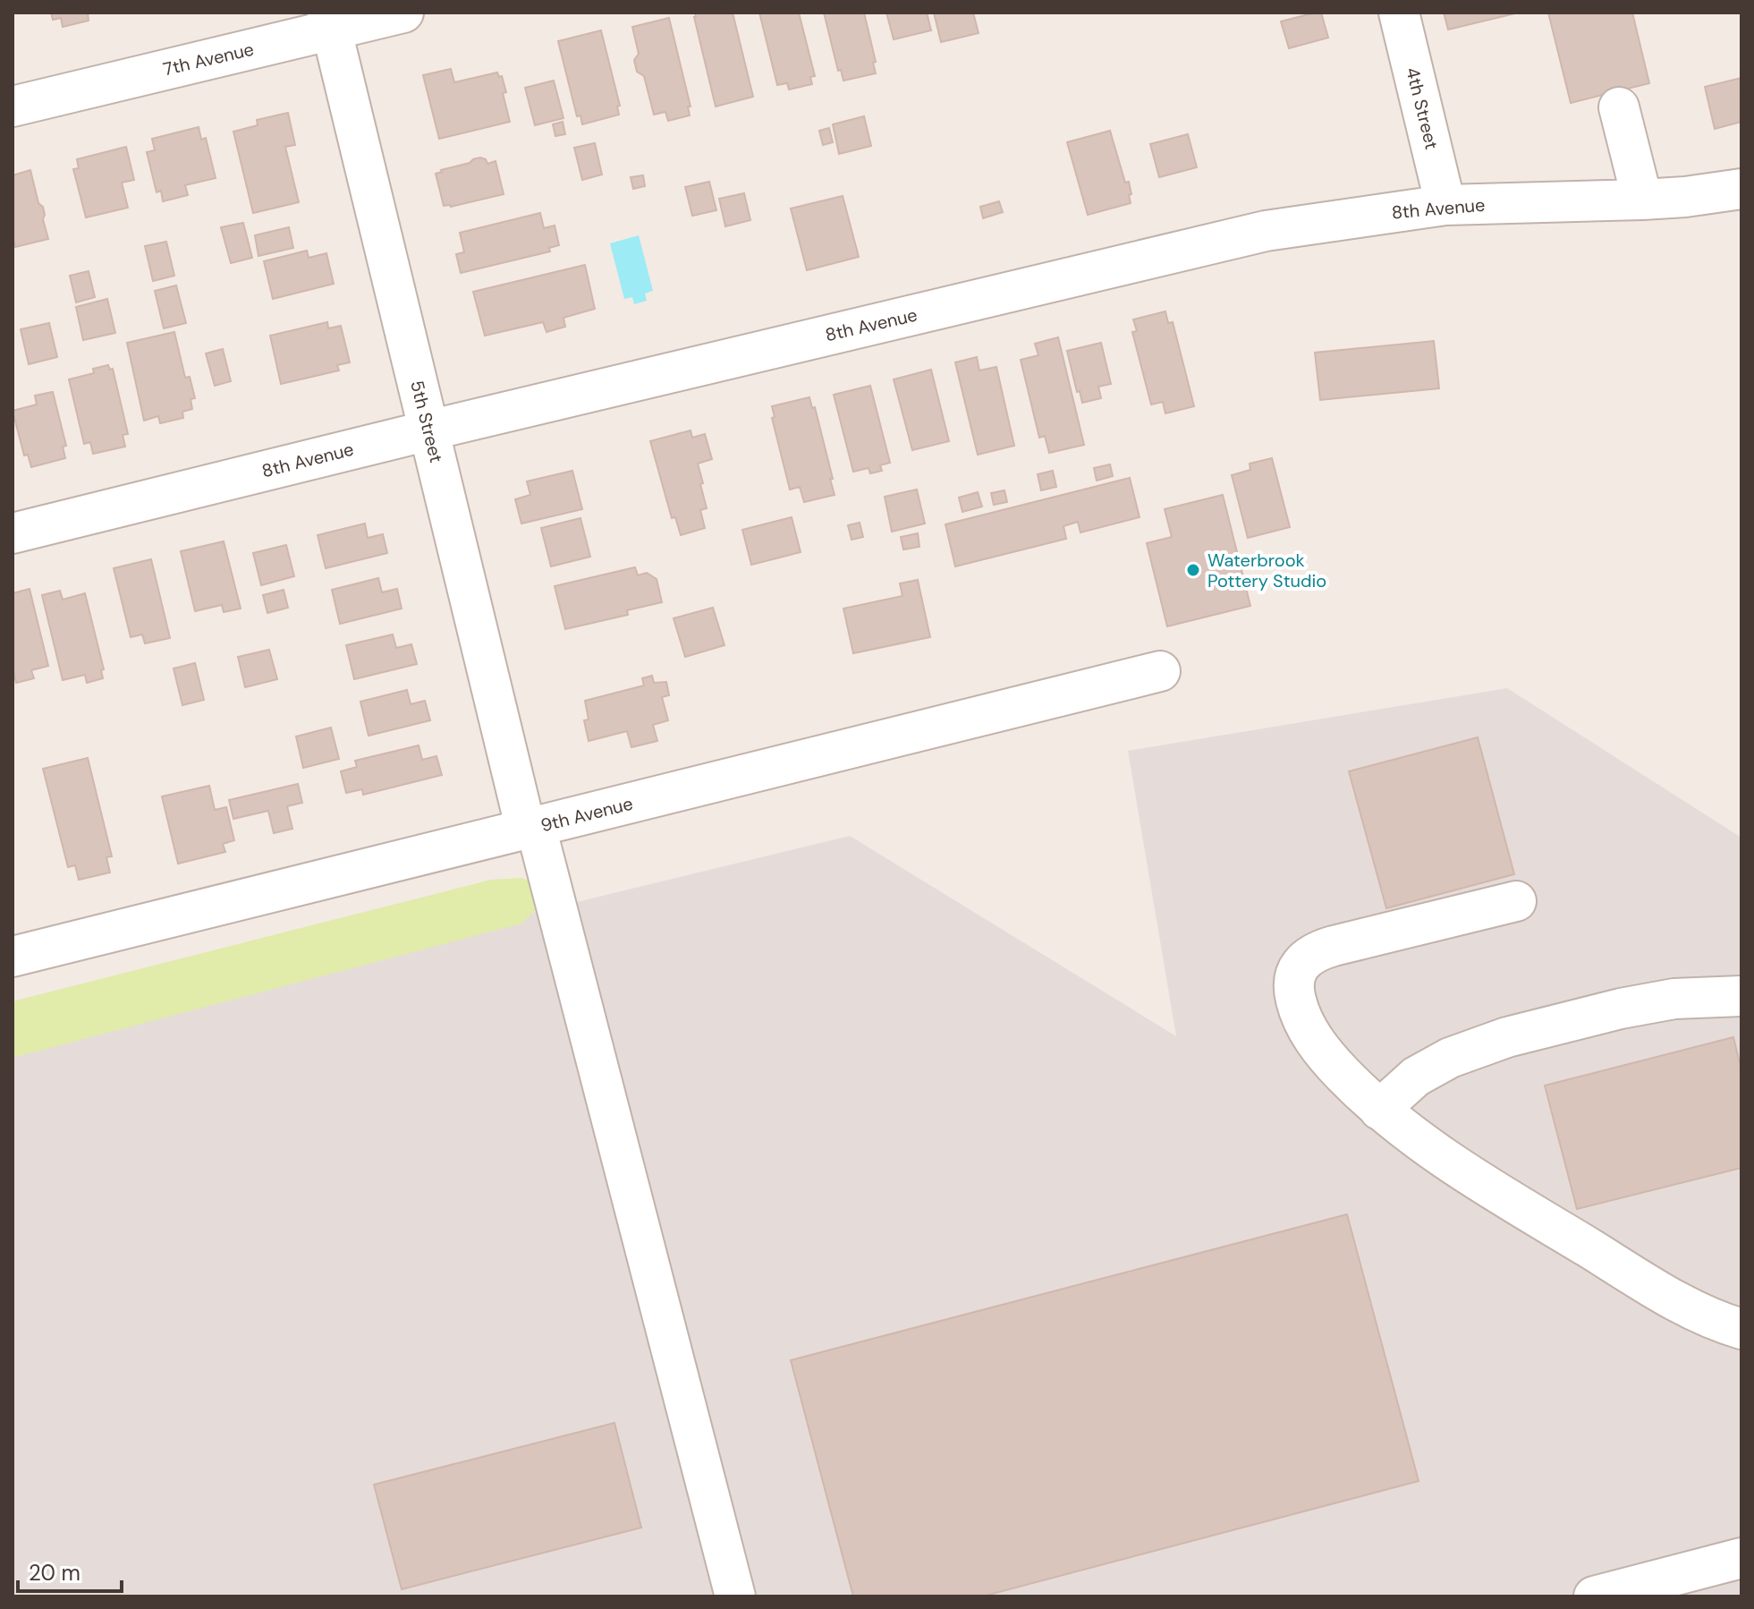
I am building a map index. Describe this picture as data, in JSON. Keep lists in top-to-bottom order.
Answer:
{
  "streets": {
    "street": [
      "7th Avenue",
      "4th Street",
      "8th Avenue",
      "5th Street",
      "9th Avenue"
    ]
  },
  "crossings": [
    ["7th Avenue", "5th Street"],
    ["4th Street", "8th Avenue"],
    ["8th Avenue", "5th Street"],
    ["5th Street", "9th Avenue"]
  ],
  "places": ["Waterbrook Pottery Studio"],
  "scale_bar": "20 m"
}
